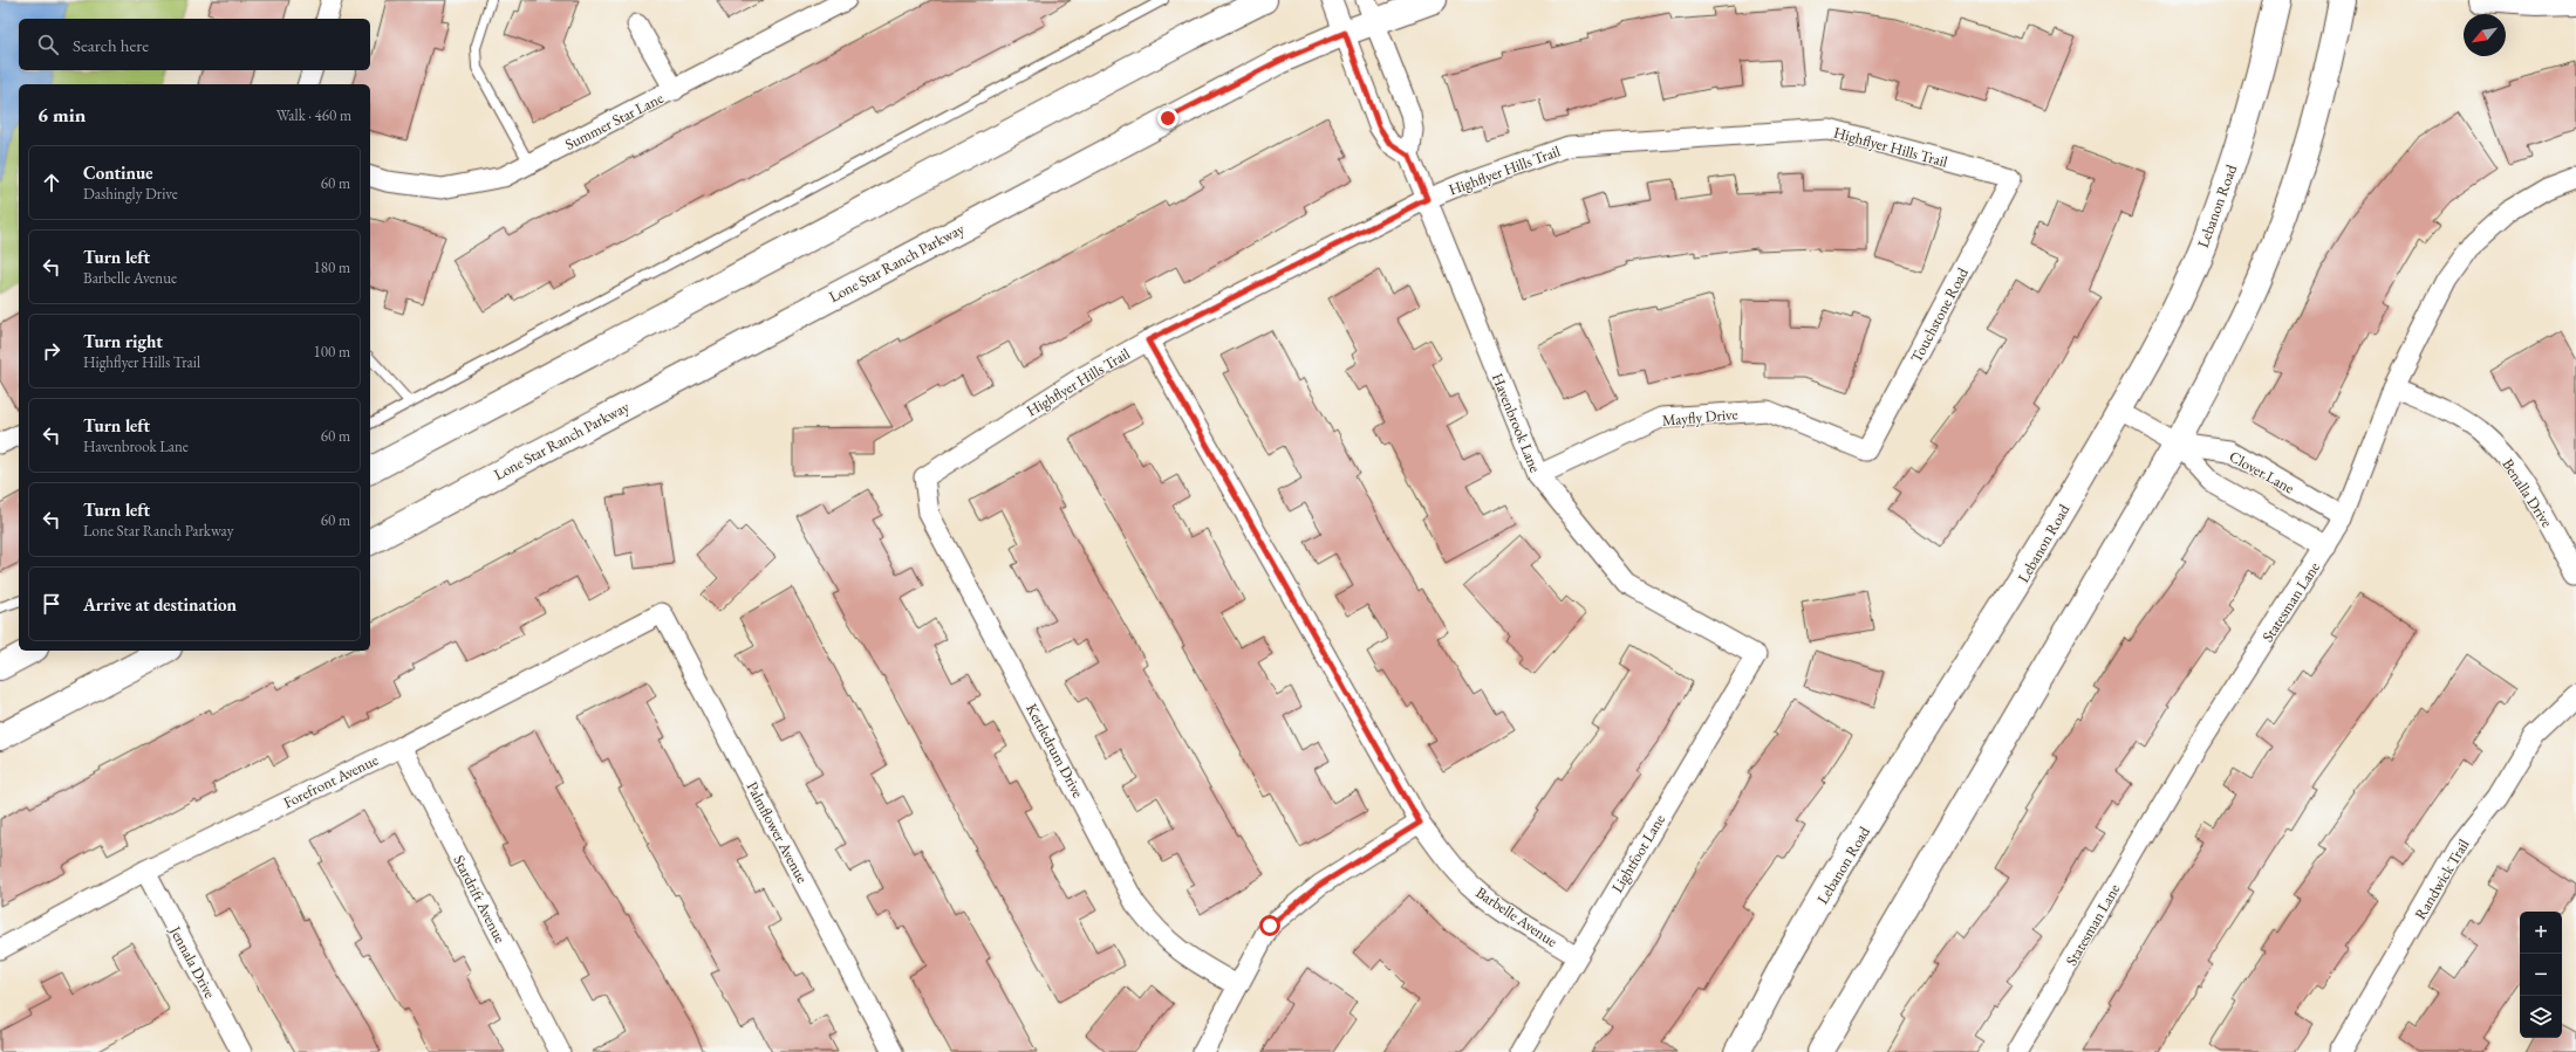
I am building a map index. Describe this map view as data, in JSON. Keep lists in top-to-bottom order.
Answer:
{
  "streets": {
    "main road": ["Lebanon Road", "Lone Star Ranch Parkway"],
    "street": [
      "Summer Star Lane",
      "Highflyer Hills Trail",
      "Touchstone Road",
      "Mayfly Drive",
      "Havenbrook Lane",
      "Clover Lane",
      "Benalla Drive",
      "Statesman Lane",
      "Kettledrum Drive",
      "Forefront Avenue",
      "Palmflower Avenue",
      "Lightfoot Lane",
      "Randwick Trail",
      "Stardrift Avenue",
      "Barbelle Avenue",
      "Jennala Drive"
    ]
  },
  "crossings": [
    ["Highflyer Hills Trail", "Touchstone Road"],
    ["Highflyer Hills Trail", "Havenbrook Lane"],
    ["Highflyer Hills Trail", "Kettledrum Drive"],
    ["Highflyer Hills Trail", "Barbelle Avenue"],
    ["Lebanon Road", "Clover Lane"],
    ["Lone Star Ranch Parkway", "Havenbrook Lane"],
    ["Touchstone Road", "Mayfly Drive"],
    ["Mayfly Drive", "Havenbrook Lane"],
    ["Havenbrook Lane", "Lightfoot Lane"],
    ["Clover Lane", "Statesman Lane"],
    ["Benalla Drive", "Statesman Lane"],
    ["Forefront Avenue", "Palmflower Avenue"],
    ["Forefront Avenue", "Stardrift Avenue"],
    ["Forefront Avenue", "Jennala Drive"],
    ["Lightfoot Lane", "Barbelle Avenue"]
  ],
  "north": "bottom left",
  "page": {
    "search": "Search here",
    "heading": ["6 min", "Walk · 460 m"],
    "list": [
      ["Continue", "Dashingly Drive", "60 m"],
      ["Turn left", "Barbelle Avenue", "180 m"],
      ["Turn right", "Highflyer Hills Trail", "100 m"],
      ["Turn left", "Havenbrook Lane", "60 m"],
      ["Turn left", "Lone Star Ranch Parkway", "60 m"],
      "Arrive at destination"
    ],
    "map_buttons": ["+", "−"]
  }
}
